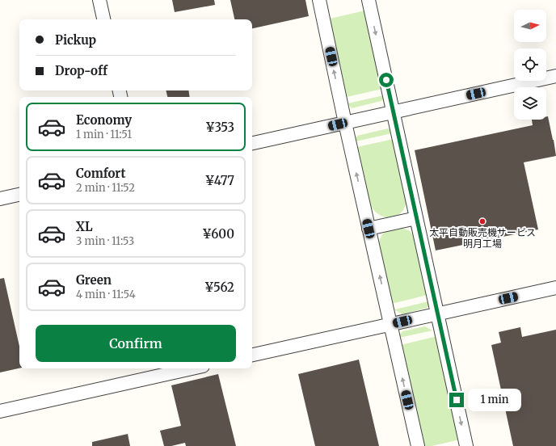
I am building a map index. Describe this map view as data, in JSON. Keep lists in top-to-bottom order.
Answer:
{
  "places": ["太平自動販売機サービス 明月工場"],
  "north": "right",
  "page": {
    "banner": ["Pickup", "Drop-off"],
    "list": [
      {
        "name": "Economy",
        "note": "1 min · 11:51",
        "value": "¥353"
      },
      {
        "name": "Comfort",
        "note": "2 min · 11:52",
        "value": "¥477"
      },
      {
        "name": "XL",
        "note": "3 min · 11:53",
        "value": "¥600"
      },
      {
        "name": "Green",
        "note": "4 min · 11:54",
        "value": "¥562"
      }
    ],
    "buttons": "Confirm",
    "bubble": "1 min"
  }
}
